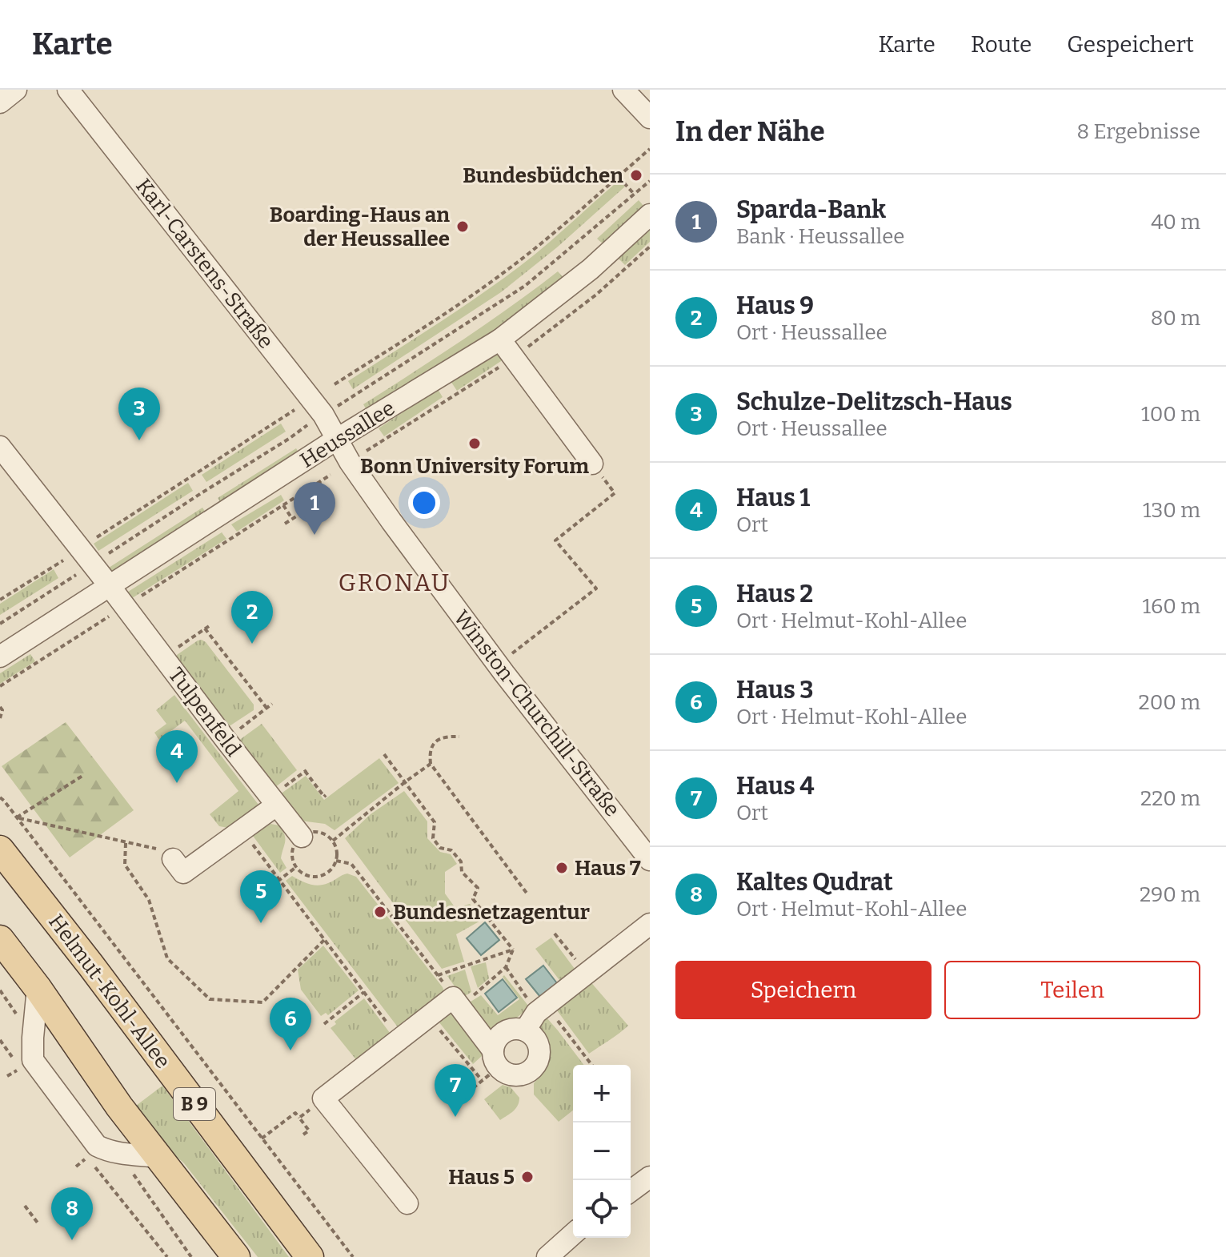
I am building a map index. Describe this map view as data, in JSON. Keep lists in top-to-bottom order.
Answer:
{
  "streets": {
    "main road": ["Helmut-Kohl-Allee", "B 9"],
    "street": [
      "Karl-Carstens-Straße",
      "Heussallee",
      "Tulpenfeld",
      "Winston-Churchill-Straße"
    ]
  },
  "crossings": [
    ["Karl-Carstens-Straße", "Heussallee"],
    ["Karl-Carstens-Straße", "Winston-Churchill-Straße"],
    ["Heussallee", "Tulpenfeld"],
    ["Heussallee", "Winston-Churchill-Straße"]
  ],
  "districts": ["GRONAU"],
  "places": [
    "Bundesbüdchen",
    "Boarding-Haus an der Heussallee",
    "Bonn University Forum",
    "Haus 7",
    "Bundesnetzagentur",
    "Haus 5"
  ],
  "page": {
    "header": "Karte",
    "nav": ["Karte", "Route", "Gespeichert"],
    "heading": ["In der Nähe", "8 Ergebnisse"],
    "list": [
      {
        "mark": "1",
        "name": "Sparda-Bank",
        "note": "Bank · Heussallee",
        "value": "40 m"
      },
      {
        "mark": "2",
        "name": "Haus 9",
        "note": "Ort · Heussallee",
        "value": "80 m"
      },
      {
        "mark": "3",
        "name": "Schulze-Delitzsch-Haus",
        "note": "Ort · Heussallee",
        "value": "100 m"
      },
      {
        "mark": "4",
        "name": "Haus 1",
        "note": "Ort",
        "value": "130 m"
      },
      {
        "mark": "5",
        "name": "Haus 2",
        "note": "Ort · Helmut-Kohl-Allee",
        "value": "160 m"
      },
      {
        "mark": "6",
        "name": "Haus 3",
        "note": "Ort · Helmut-Kohl-Allee",
        "value": "200 m"
      },
      {
        "mark": "7",
        "name": "Haus 4",
        "note": "Ort",
        "value": "220 m"
      },
      {
        "mark": "8",
        "name": "Kaltes Qudrat",
        "note": "Ort · Helmut-Kohl-Allee",
        "value": "290 m"
      }
    ],
    "pins": [
      "3",
      "1",
      "2",
      "4",
      "5",
      "6",
      "7",
      "8"
    ],
    "buttons": ["Speichern", "Teilen"],
    "map_buttons": ["+", "−"]
  }
}
